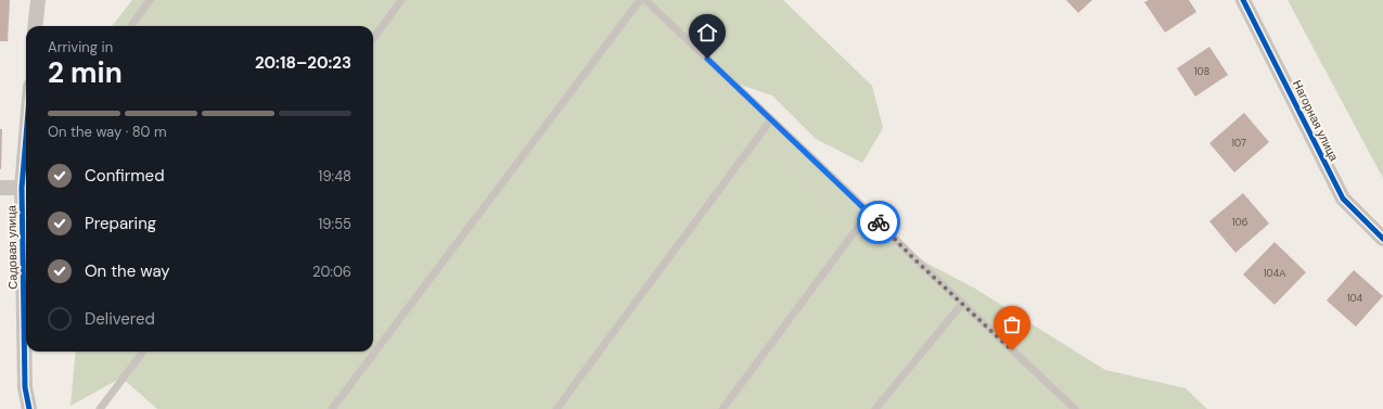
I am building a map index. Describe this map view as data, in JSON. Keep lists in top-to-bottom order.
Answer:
{
  "streets": {
    "street": ["Нагорная улица", "Садовая улица"]
  },
  "house_numbers": [
    "108",
    "107",
    "106",
    "104А",
    "104"
  ],
  "page": {
    "heading": ["2 min", "Arriving in", "20:18–20:23"],
    "bar": "On the way · 80 m",
    "list": [
      ["Confirmed", "19:48"],
      ["Preparing", "19:55"],
      ["On the way", "20:06"],
      "Delivered"
    ]
  }
}
